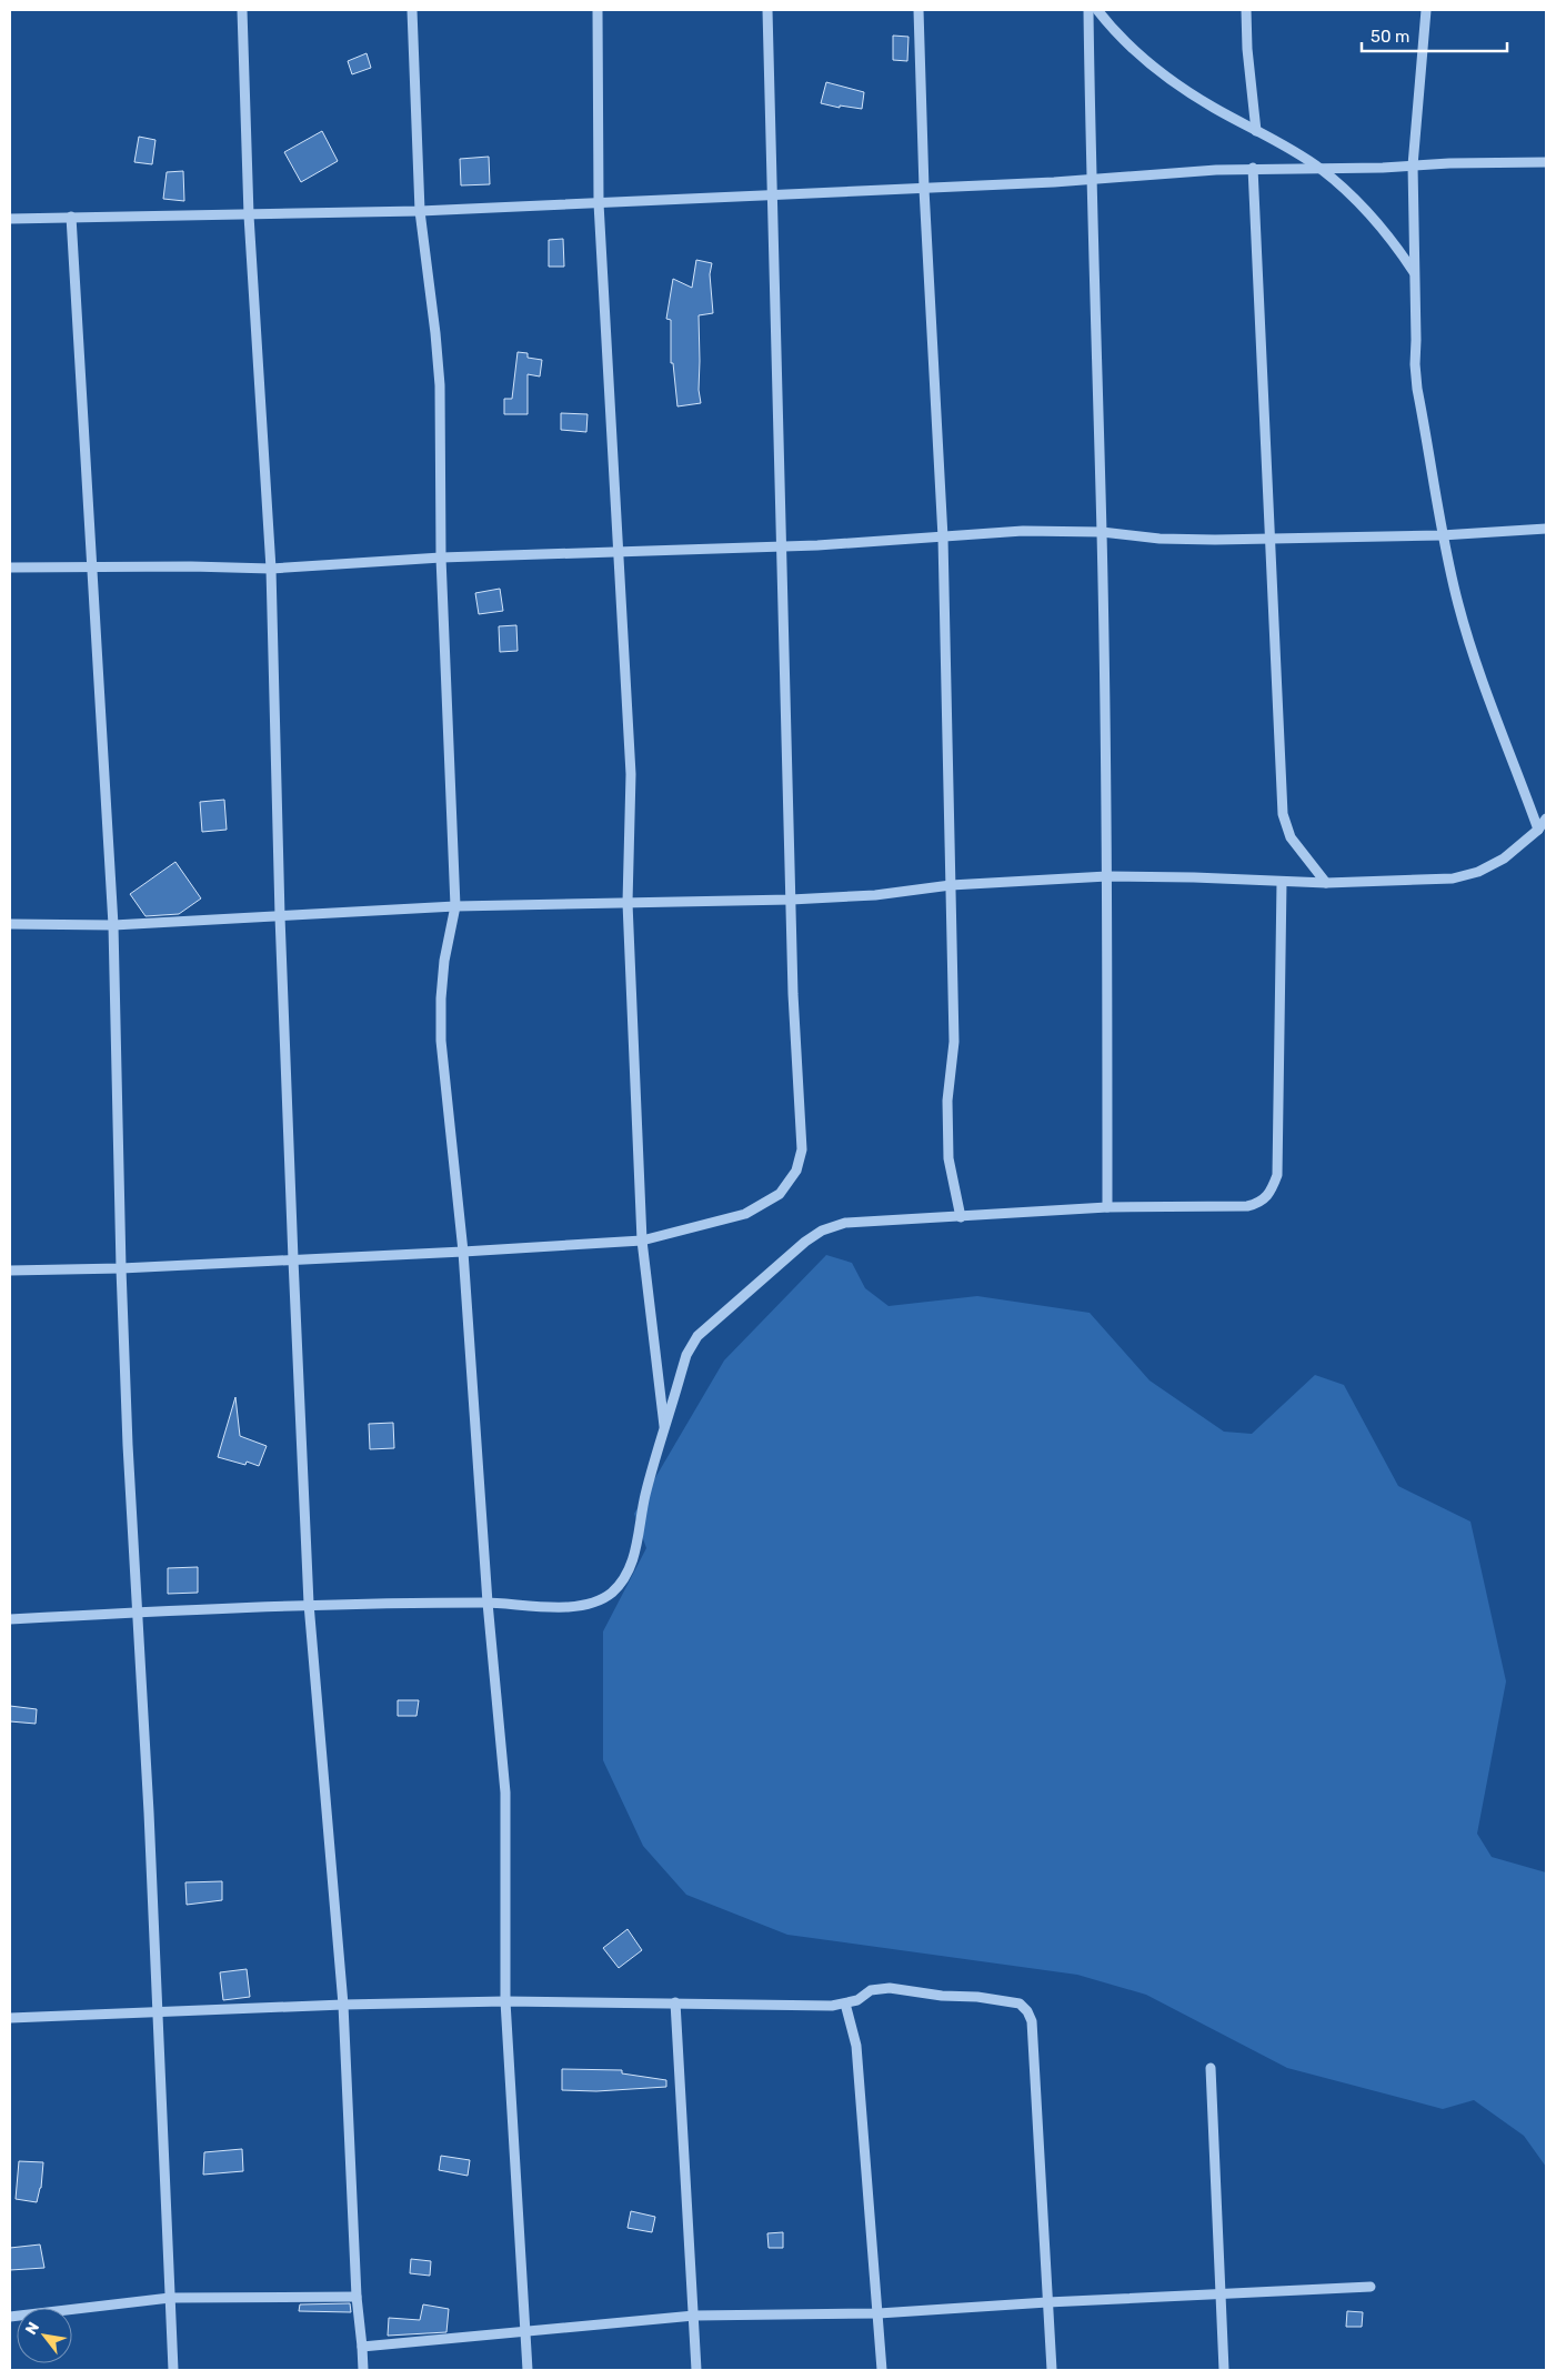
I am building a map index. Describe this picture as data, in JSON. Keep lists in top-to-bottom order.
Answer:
{
  "scale_bar": "50 m",
  "north": "top left"
}
